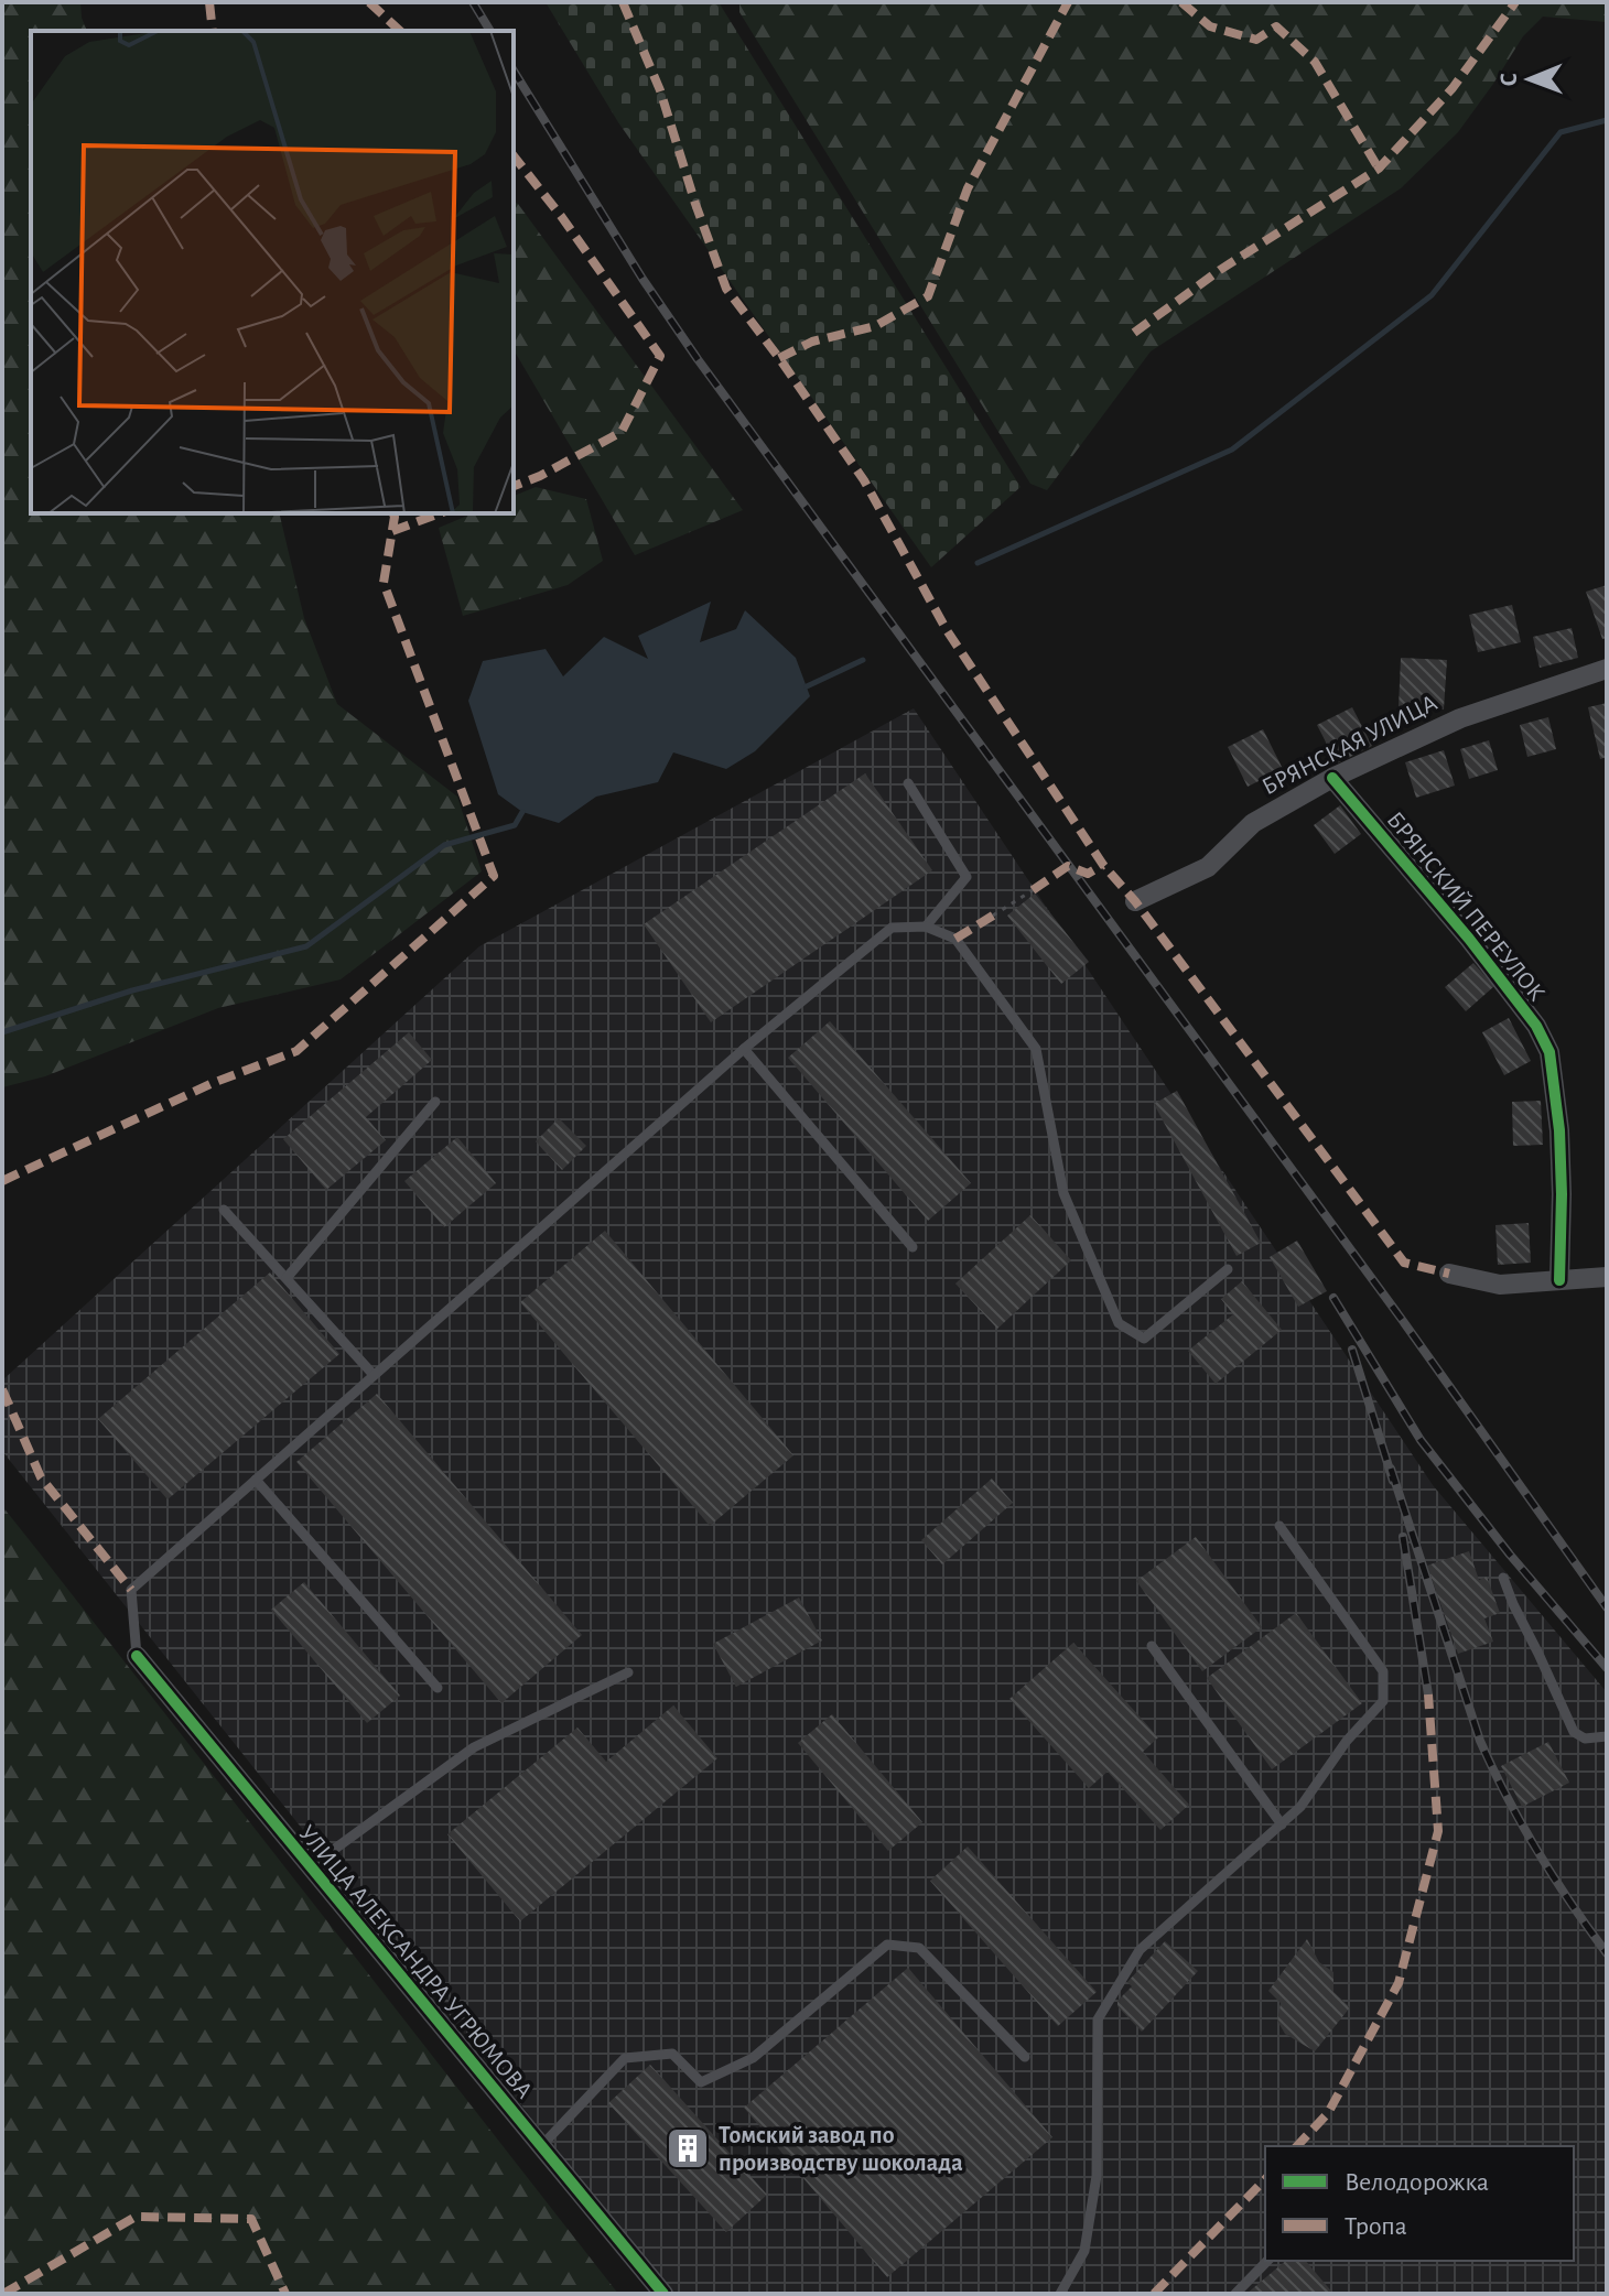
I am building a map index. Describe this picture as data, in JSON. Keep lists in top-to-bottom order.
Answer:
{
  "streets": {
    "street": ["БРЯНСКАЯ УЛИЦА", "БРЯНСКИЙ ПЕРЕУЛОК", "УЛИЦА АЛЕКСАНДРА УГРЮМОВА"]
  },
  "crossings": [
    ["БРЯНСКАЯ УЛИЦА", "БРЯНСКИЙ ПЕРЕУЛОК"]
  ],
  "places": {
    "building": ["Томский завод по производству шоколада"]
  },
  "legend": ["Велодорожка", "Тропа"],
  "north": "left"
}
